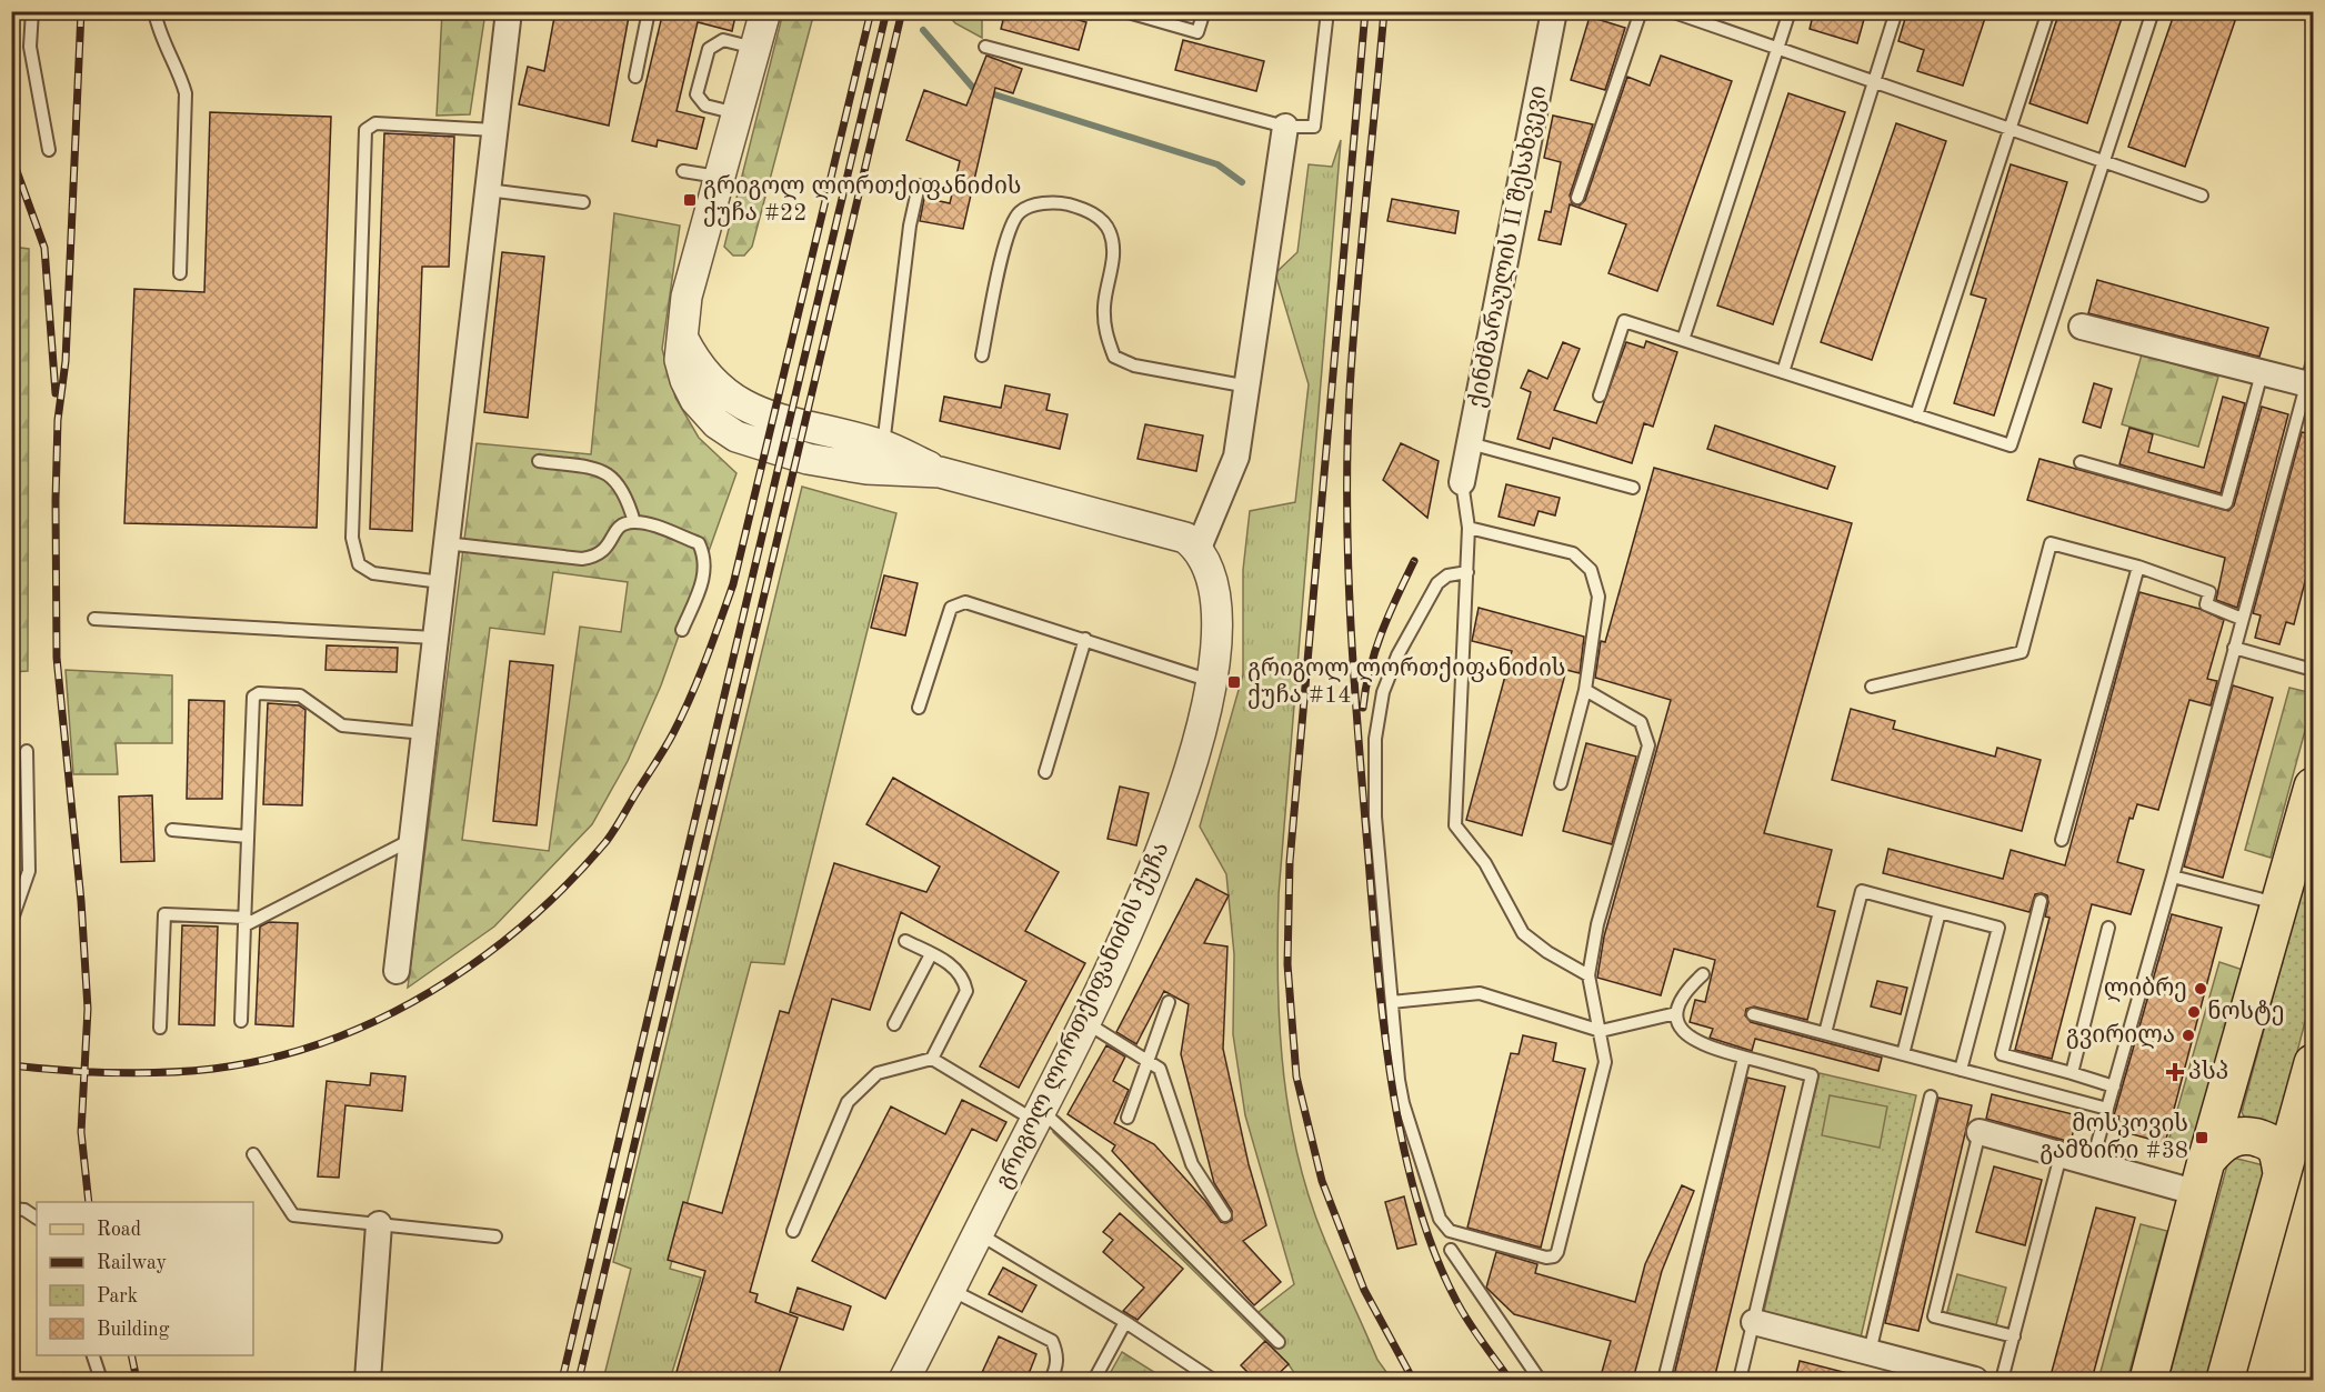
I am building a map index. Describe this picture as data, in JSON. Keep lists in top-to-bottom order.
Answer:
{
  "streets": {
    "street": ["ქინძმარაულის II შესახვევი", "გრიგოლ ლორთქიფანიძის ქუჩა"]
  },
  "places": {
    "transit": ["გრიგოლ ლორთქიფანიძის ქუჩა #22", "გრიგოლ ლორთქიფანიძის ქუჩა #14", "მოსკოვის გამზირი #38"],
    "other": ["ლიბრე", "ნოსტე", "გვირილა"],
    "health": ["პსპ"]
  },
  "legend": [
    "Road",
    "Railway",
    "Park",
    "Building"
  ]
}
